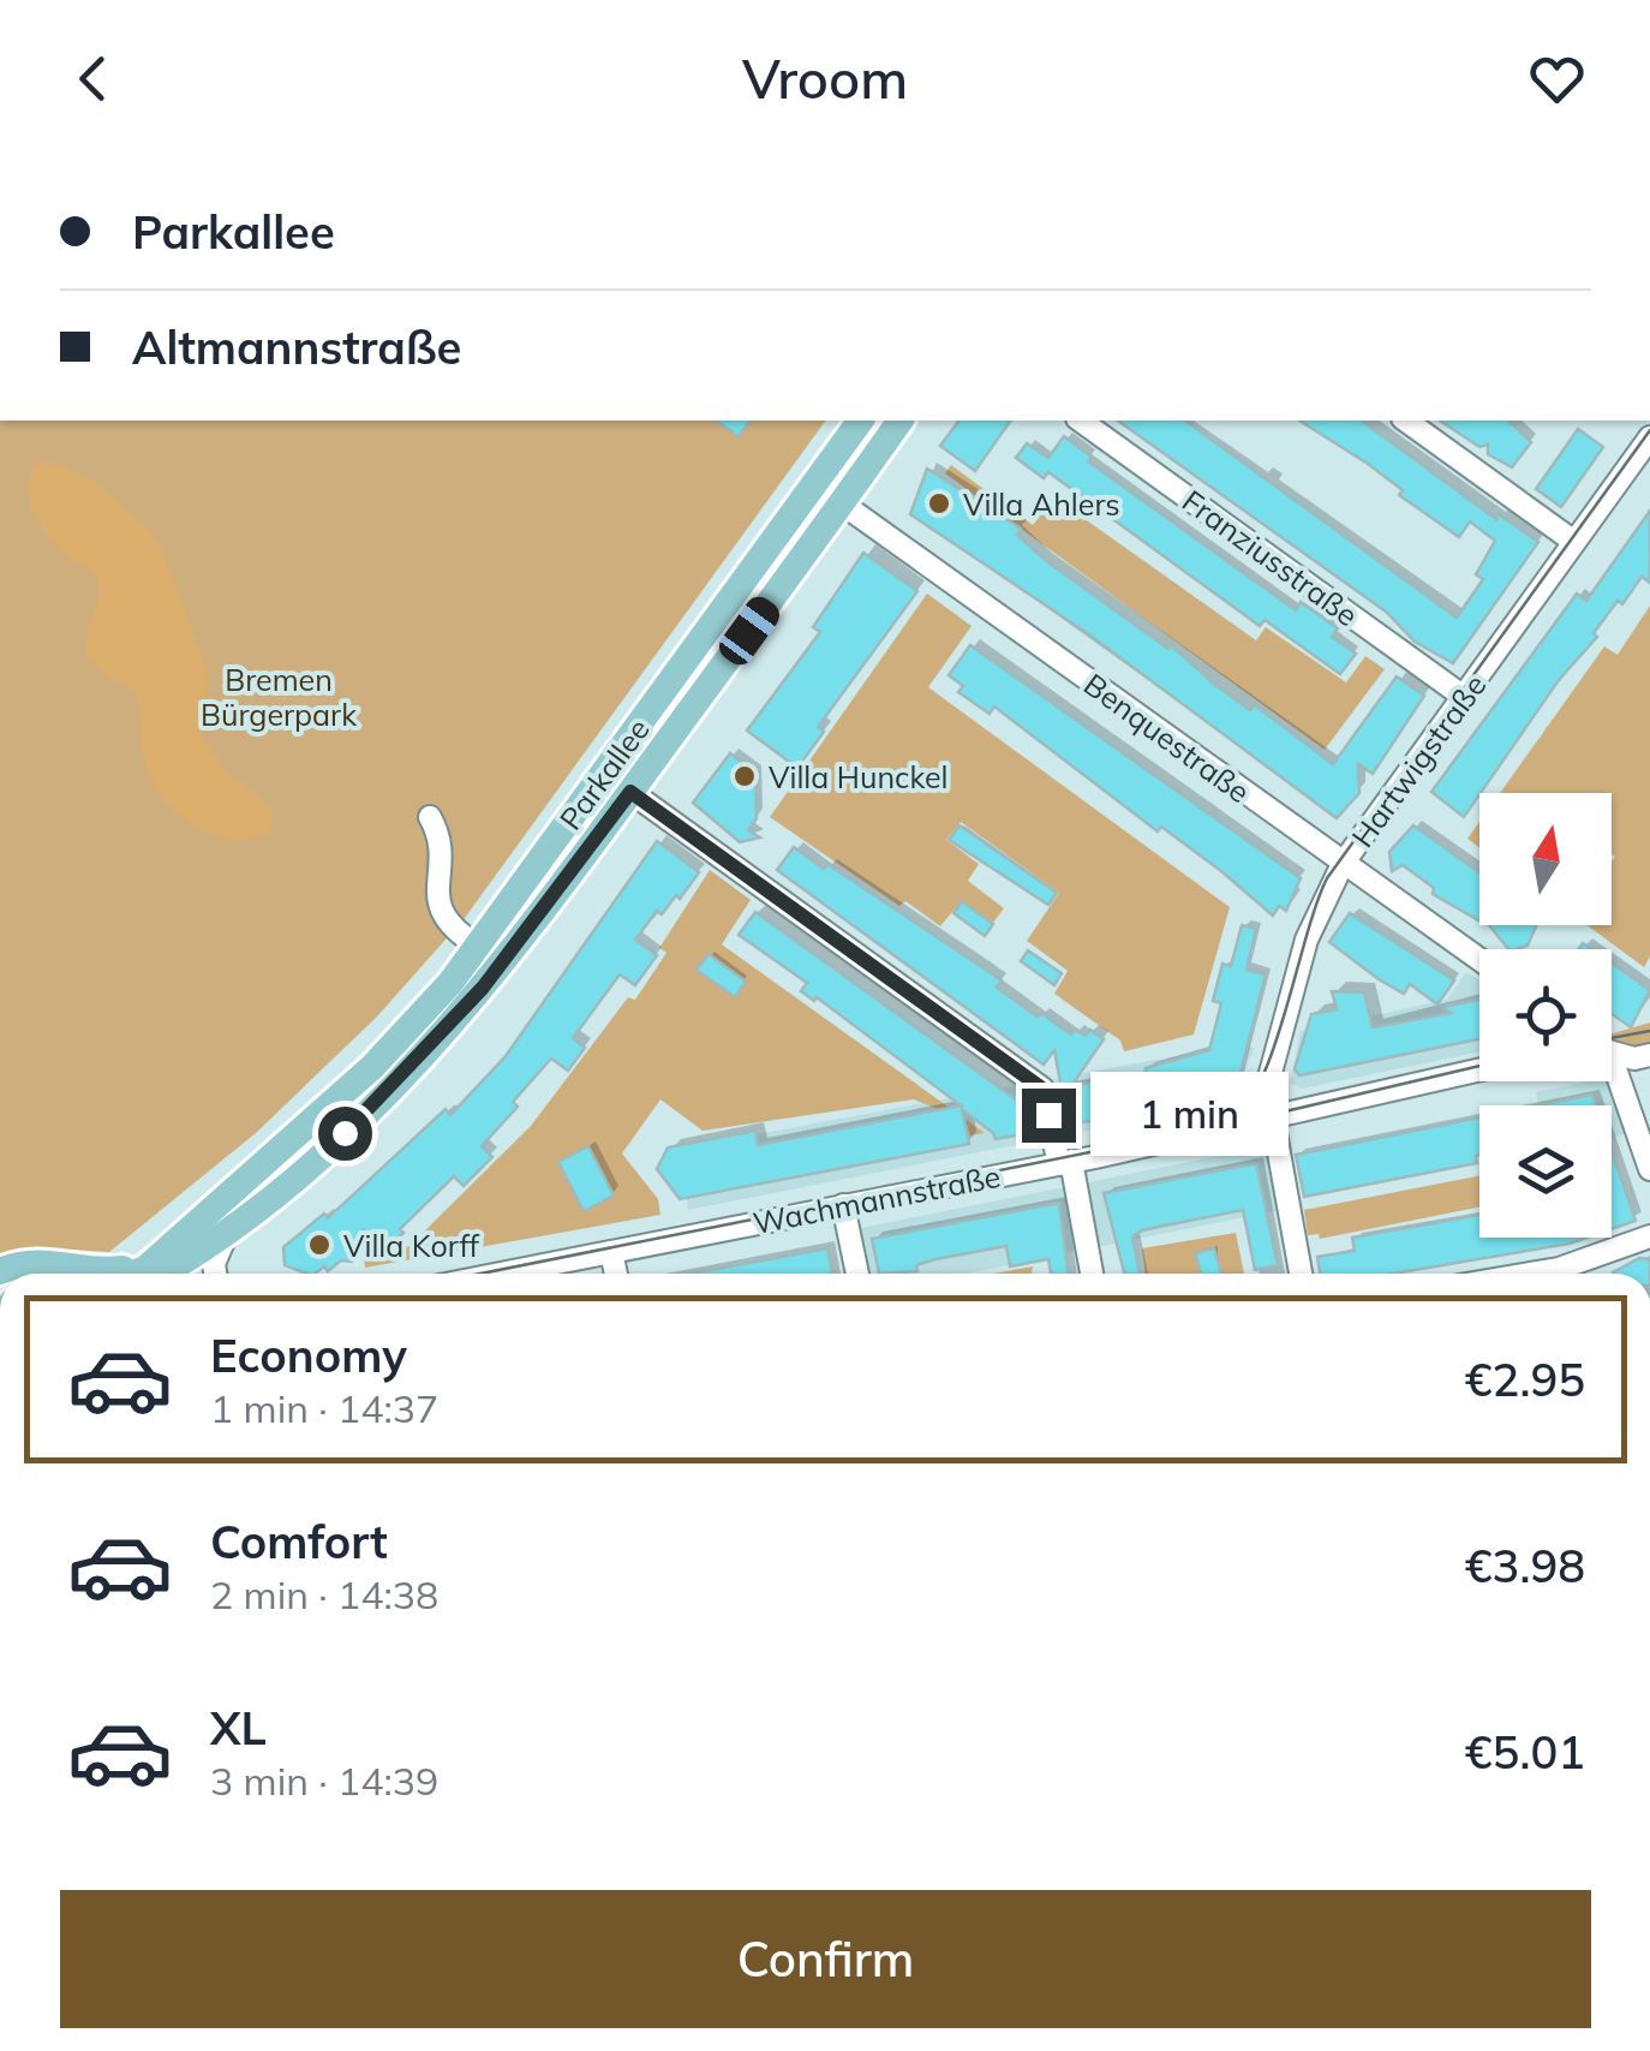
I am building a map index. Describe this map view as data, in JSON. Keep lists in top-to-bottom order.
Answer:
{
  "streets": {
    "main road": ["Parkallee"],
    "street": [
      "Franziusstraße",
      "Benquestraße",
      "Hartwigstraße",
      "Wachmannstraße"
    ]
  },
  "crossings": [
    ["Franziusstraße", "Hartwigstraße"],
    ["Benquestraße", "Hartwigstraße"],
    ["Benquestraße", "Parkallee"],
    ["Hartwigstraße", "Wachmannstraße"]
  ],
  "parks": ["Bremen Bürgerpark"],
  "places": ["Villa Ahlers", "Villa Hunckel", "Villa Korff"],
  "north": "top",
  "page": {
    "header": "Vroom",
    "banner": ["Parkallee", "Altmannstraße"],
    "bubble": "1 min",
    "list": [
      {
        "name": "Economy",
        "note": "1 min · 14:37",
        "value": "€2.95"
      },
      {
        "name": "Comfort",
        "note": "2 min · 14:38",
        "value": "€3.98"
      },
      {
        "name": "XL",
        "note": "3 min · 14:39",
        "value": "€5.01"
      }
    ],
    "buttons": "Confirm"
  }
}
